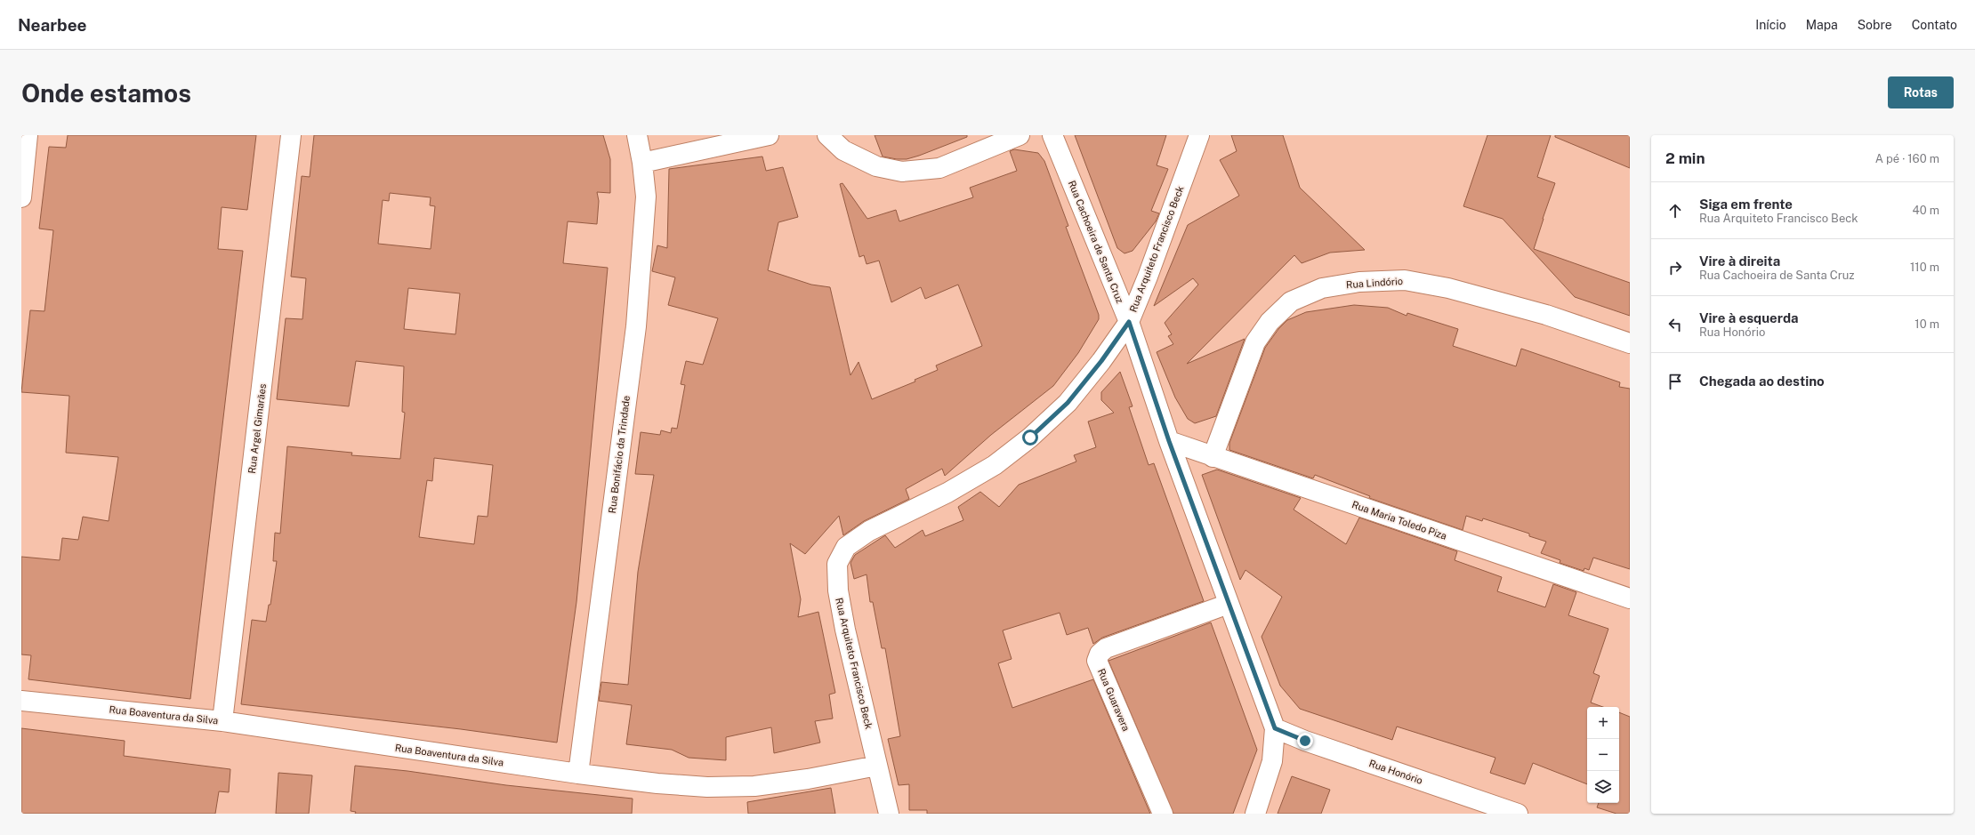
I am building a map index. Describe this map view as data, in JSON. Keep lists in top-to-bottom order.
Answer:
{
  "streets": {
    "street": [
      "Rua Cachoeira de Santa Cruz",
      "Rua Arquiteto Francisco Beck",
      "Rua Lindório",
      "Rua Argel Gimarães",
      "Rua Bonifácio da Trindade",
      "Rua Maria Toledo Piza",
      "Rua Guaravera",
      "Rua Boaventura da Silva",
      "Rua Honório"
    ]
  },
  "crossings": [
    ["Rua Cachoeira de Santa Cruz", "Rua Arquiteto Francisco Beck"],
    ["Rua Cachoeira de Santa Cruz", "Rua Maria Toledo Piza"],
    ["Rua Cachoeira de Santa Cruz", "Rua Guaravera"],
    ["Rua Cachoeira de Santa Cruz", "Rua Honório"],
    ["Rua Arquiteto Francisco Beck", "Rua Boaventura da Silva"],
    ["Rua Lindório", "Rua Maria Toledo Piza"],
    ["Rua Argel Gimarães", "Rua Boaventura da Silva"],
    ["Rua Bonifácio da Trindade", "Rua Boaventura da Silva"]
  ],
  "page": {
    "header": "Nearbee",
    "nav": [
      "Início",
      "Mapa",
      "Sobre",
      "Contato"
    ],
    "buttons": "Rotas",
    "title": "Onde estamos",
    "heading": ["2 min", "A pé · 160 m"],
    "list": [
      ["Siga em frente", "Rua Arquiteto Francisco Beck", "40 m"],
      ["Vire à direita", "Rua Cachoeira de Santa Cruz", "110 m"],
      ["Vire à esquerda", "Rua Honório", "10 m"],
      "Chegada ao destino"
    ],
    "map_buttons": ["+", "−"]
  }
}
